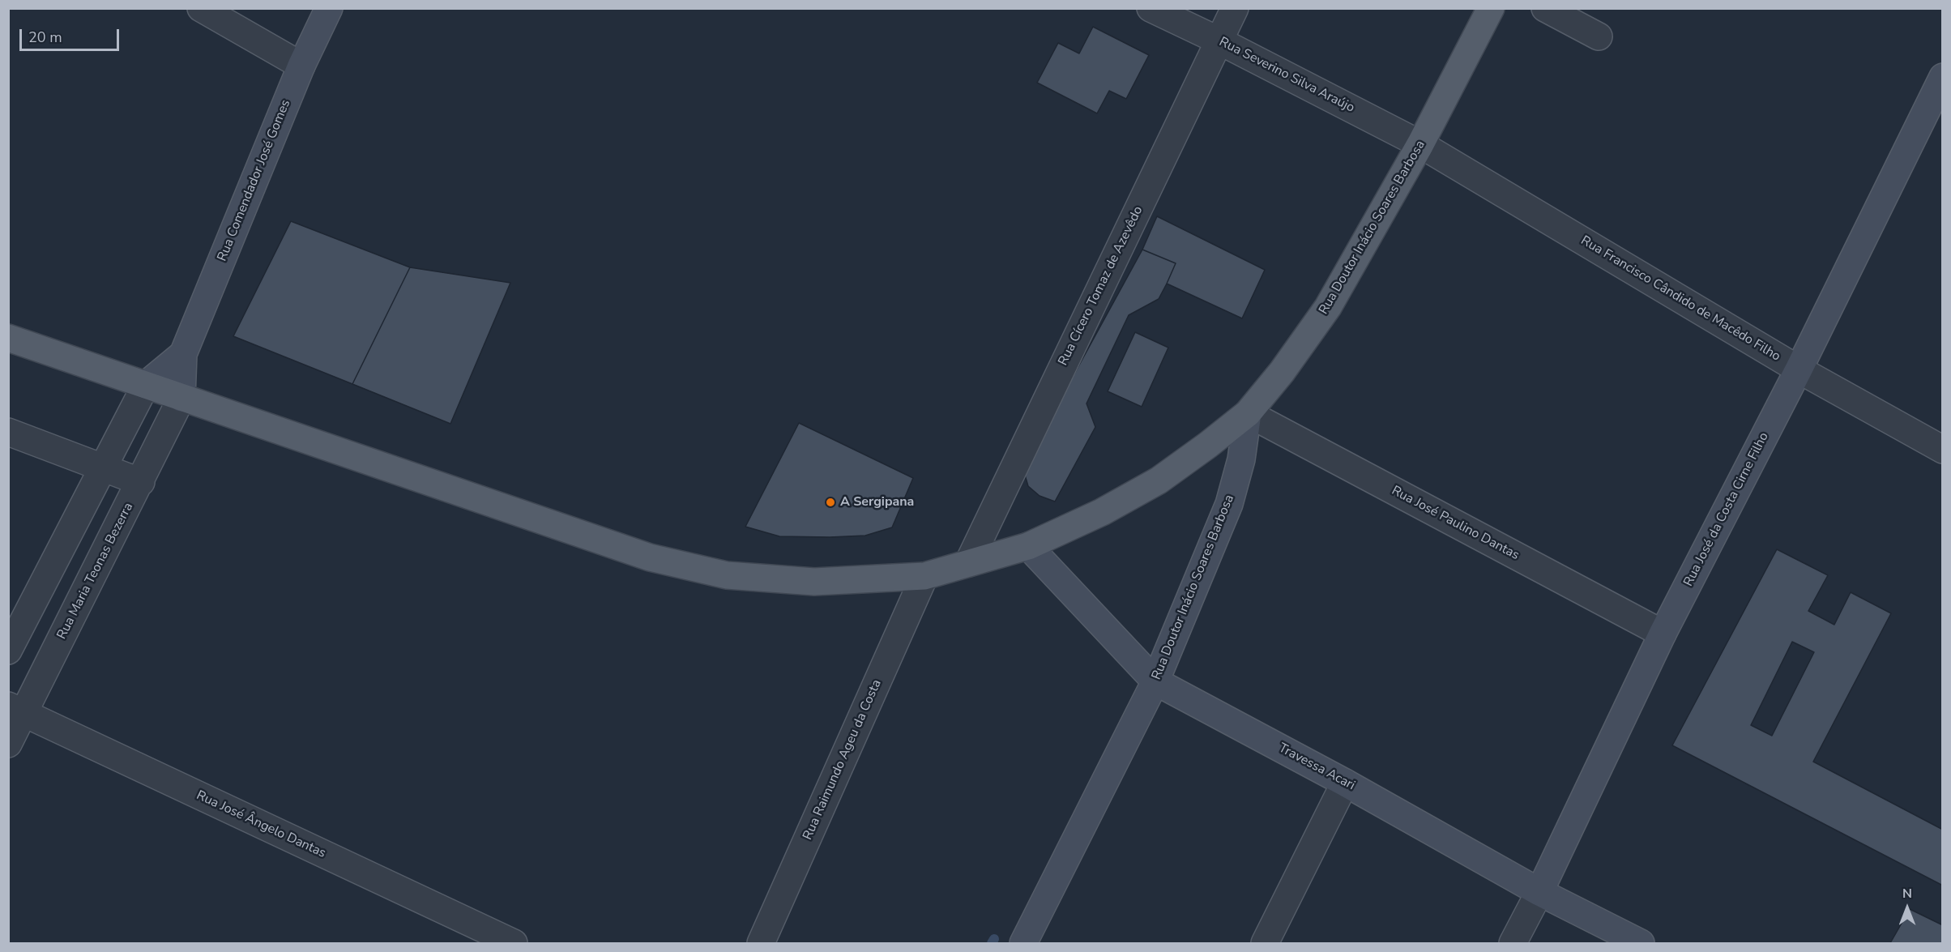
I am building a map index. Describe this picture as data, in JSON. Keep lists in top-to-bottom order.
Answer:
{
  "streets": {
    "main road": ["Rua Doutor Inácio Soares Barbosa"],
    "street": [
      "Rua Severino Silva Araújo",
      "Rua Comendador José Gomes",
      "Rua Cícero Tomaz de Azevêdo",
      "Rua Francisco Cândido de Macêdo Filho",
      "Rua José da Costa Cirne Filho",
      "Rua José Paulino Dantas",
      "Rua Maria Teonas Bezerra",
      "Rua Raimundo Ageu da Costa",
      "Travessa Acari",
      "Rua José Ângelo Dantas"
    ]
  },
  "crossings": [
    ["Rua Severino Silva Araújo", "Rua Doutor Inácio Soares Barbosa"],
    ["Rua Severino Silva Araújo", "Rua Cícero Tomaz de Azevêdo"],
    ["Rua Severino Silva Araújo", "Rua Francisco Cândido de Macêdo Filho"],
    ["Rua Comendador José Gomes", "Rua Maria Teonas Bezerra"],
    ["Rua Doutor Inácio Soares Barbosa", "Rua Francisco Cândido de Macêdo Filho"],
    ["Rua Doutor Inácio Soares Barbosa", "Rua José Paulino Dantas"],
    ["Rua Doutor Inácio Soares Barbosa", "Travessa Acari"],
    ["Rua Francisco Cândido de Macêdo Filho", "Rua José da Costa Cirne Filho"],
    ["Rua José da Costa Cirne Filho", "Rua José Paulino Dantas"],
    ["Rua José da Costa Cirne Filho", "Travessa Acari"],
    ["Rua Maria Teonas Bezerra", "Rua José Ângelo Dantas"]
  ],
  "places": ["A Sergipana"],
  "scale_bar": "20 m",
  "north": "top"
}
